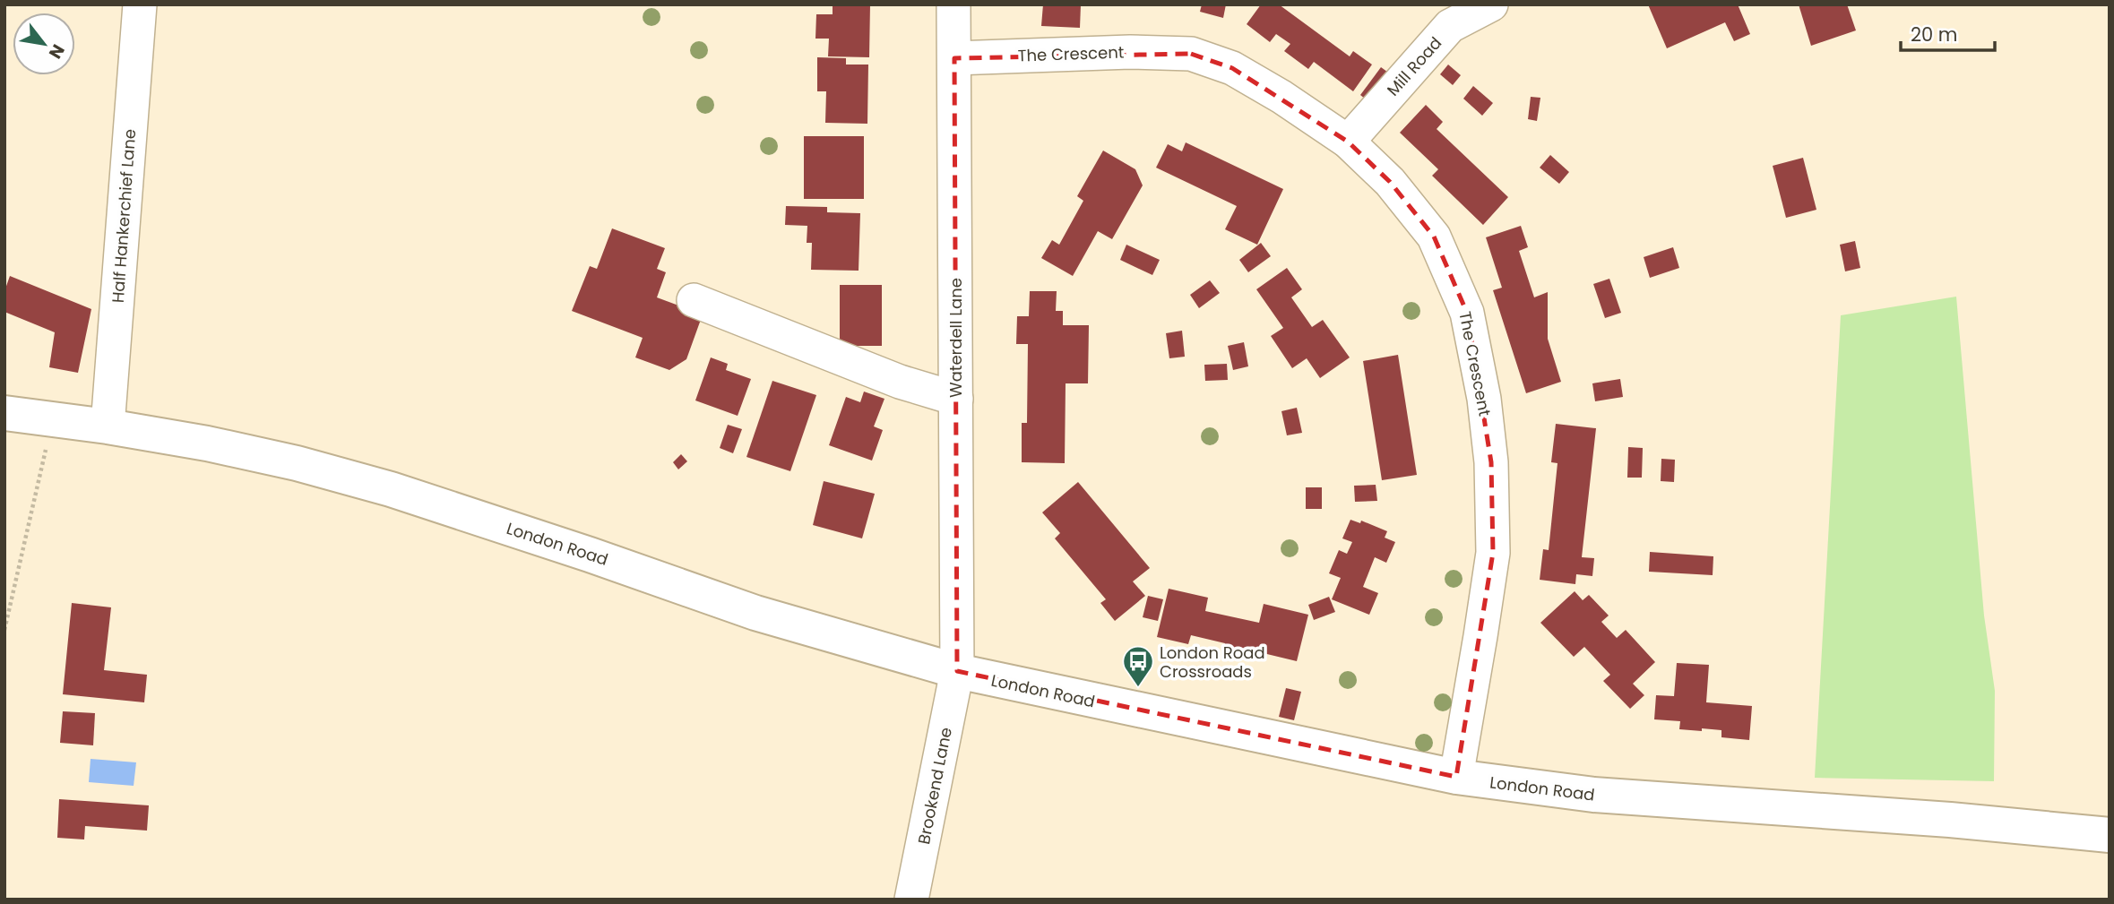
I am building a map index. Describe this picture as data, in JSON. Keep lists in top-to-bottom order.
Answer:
{
  "streets": {
    "main road": ["London Road"],
    "street": [
      "The Crescent",
      "Mill Road",
      "Half Hankerchief Lane",
      "Waterdell Lane",
      "Brookend Lane"
    ]
  },
  "crossings": [
    ["The Crescent", "Mill Road"],
    ["The Crescent", "Waterdell Lane"],
    ["The Crescent", "London Road"],
    ["Half Hankerchief Lane", "London Road"],
    ["Waterdell Lane", "London Road"],
    ["Waterdell Lane", "Brookend Lane"],
    ["London Road", "Brookend Lane"]
  ],
  "places": {
    "bus stop": ["London Road Crossroads"]
  },
  "scale_bar": "20 m",
  "north": "bottom right"
}
